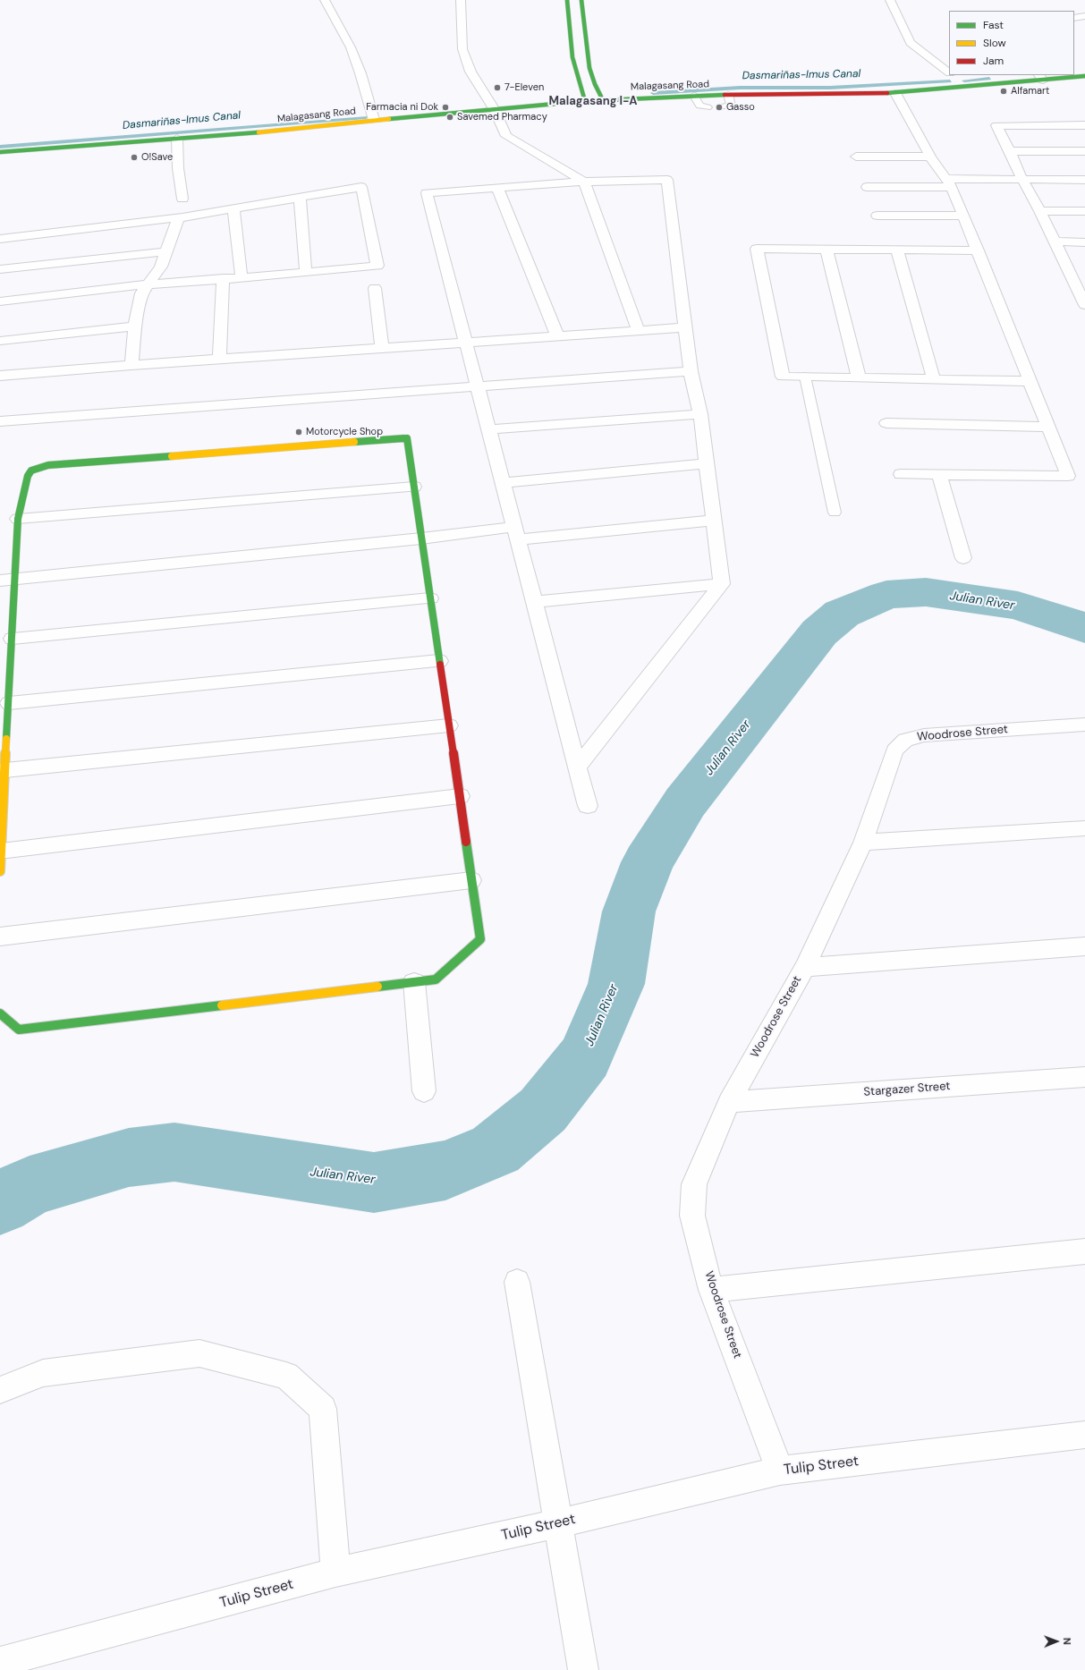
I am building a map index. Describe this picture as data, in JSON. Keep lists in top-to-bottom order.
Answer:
{
  "streets": {
    "street": [
      "Malagasang Road",
      "Woodrose Street",
      "Stargazer Street",
      "Tulip Street"
    ]
  },
  "crossings": [
    ["Woodrose Street", "Stargazer Street"],
    ["Woodrose Street", "Tulip Street"]
  ],
  "districts": ["Malagasang I-A"],
  "water": ["Dasmariñas-Imus Canal", "Julian River"],
  "places": [
    "7-Eleven",
    "Alfamart",
    "Farmacia ni Dok",
    "Gasso",
    "Savemed Pharmacy",
    "O!Save",
    "Motorcycle Shop"
  ],
  "legend": ["Fast", "Slow", "Jam"],
  "north": "right"
}
